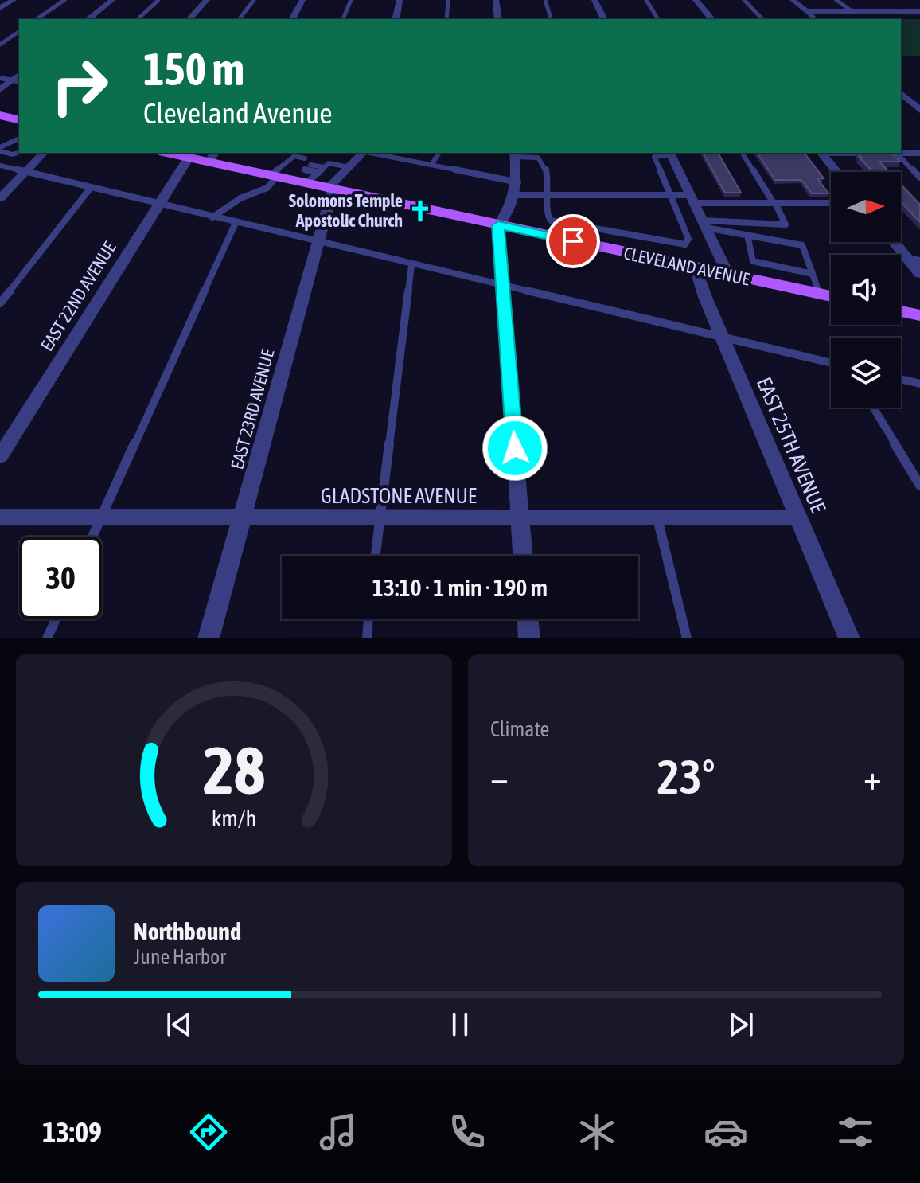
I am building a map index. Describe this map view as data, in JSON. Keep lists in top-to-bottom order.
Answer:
{
  "streets": {
    "main road": ["CLEVELAND AVENUE"],
    "street": [
      "EAST 22ND AVENUE",
      "EAST 23RD AVENUE",
      "EAST 25TH AVENUE",
      "GLADSTONE AVENUE"
    ]
  },
  "crossings": [
    ["CLEVELAND AVENUE", "EAST 22ND AVENUE"],
    ["CLEVELAND AVENUE", "EAST 23RD AVENUE"],
    ["CLEVELAND AVENUE", "EAST 25TH AVENUE"],
    ["EAST 23RD AVENUE", "GLADSTONE AVENUE"],
    ["EAST 25TH AVENUE", "GLADSTONE AVENUE"]
  ],
  "places": {
    "church": ["Solomons Temple Apostolic Church"]
  },
  "north": "right",
  "page": {
    "turn": ["150 m", "Cleveland Avenue"],
    "limit": "30",
    "trip": "13:10 · 1 min · 190 m",
    "tile": "Climate",
    "heat": ["−", "23°", "+"],
    "song": ["Northbound", "June Harbor"],
    "tabs": "13:09",
    "gauge": ["28", "km/h"]
  }
}
